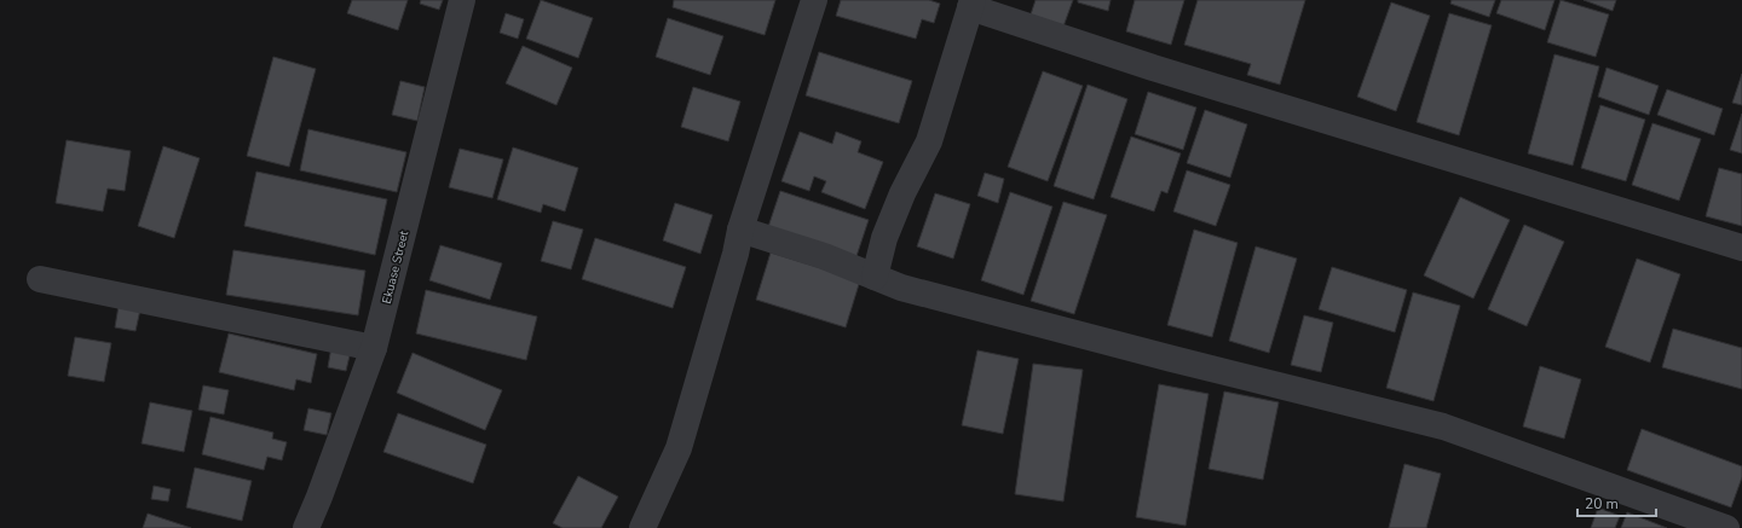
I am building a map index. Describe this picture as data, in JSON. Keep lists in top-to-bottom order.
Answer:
{
  "streets": {
    "street": ["Ekuase Street"]
  },
  "scale_bar": "20 m"
}
